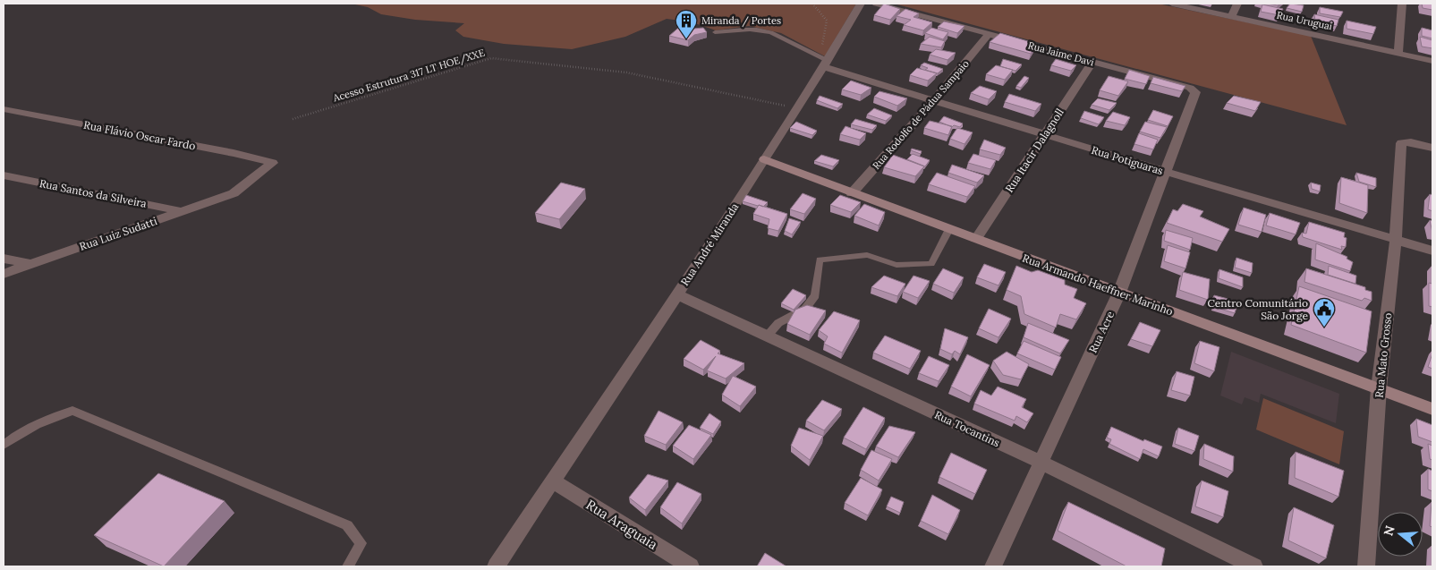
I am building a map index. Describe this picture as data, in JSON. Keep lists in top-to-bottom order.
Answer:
{
  "streets": {
    "street": [
      "Rua Uruguai",
      "Rua Jaime Davi",
      "Rua Rodolfo de Pádua Sampaio",
      "Rua Flávio Oscar Fardo",
      "Rua Itacir Dalagnoll",
      "Rua Potiguaras",
      "Rua Santos da Silveira",
      "Rua Luiz Sudatti",
      "Rua André Miranda",
      "Rua Armando Haeffner Marinho",
      "Rua Acre",
      "Rua Mato Grosso",
      "Rua Tocantins",
      "Rua Araguaia"
    ],
    "path": ["Acesso Estrutura 317 LT HOE/XXE"]
  },
  "crossings": [
    ["Rua Jaime Davi", "Rua Rodolfo de Pádua Sampaio"],
    ["Rua Jaime Davi", "Rua Itacir Dalagnoll"],
    ["Rua Jaime Davi", "Rua Acre"],
    ["Acesso Estrutura 317 LT HOE/XXE", "Rua André Miranda"],
    ["Rua Rodolfo de Pádua Sampaio", "Rua Potiguaras"],
    ["Rua Rodolfo de Pádua Sampaio", "Rua Armando Haeffner Marinho"],
    ["Rua Flávio Oscar Fardo", "Rua Luiz Sudatti"],
    ["Rua Itacir Dalagnoll", "Rua Potiguaras"],
    ["Rua Itacir Dalagnoll", "Rua Armando Haeffner Marinho"],
    ["Rua Potiguaras", "Rua André Miranda"],
    ["Rua Potiguaras", "Rua Acre"],
    ["Rua Potiguaras", "Rua Mato Grosso"],
    ["Rua Santos da Silveira", "Rua Luiz Sudatti"],
    ["Rua André Miranda", "Rua Armando Haeffner Marinho"],
    ["Rua André Miranda", "Rua Tocantins"],
    ["Rua André Miranda", "Rua Araguaia"],
    ["Rua Armando Haeffner Marinho", "Rua Acre"],
    ["Rua Armando Haeffner Marinho", "Rua Mato Grosso"],
    ["Rua Acre", "Rua Tocantins"]
  ],
  "places": {
    "building": ["Miranda / Portes"],
    "public building": ["Centro Comunitário São Jorge"]
  },
  "north": "left"
}
